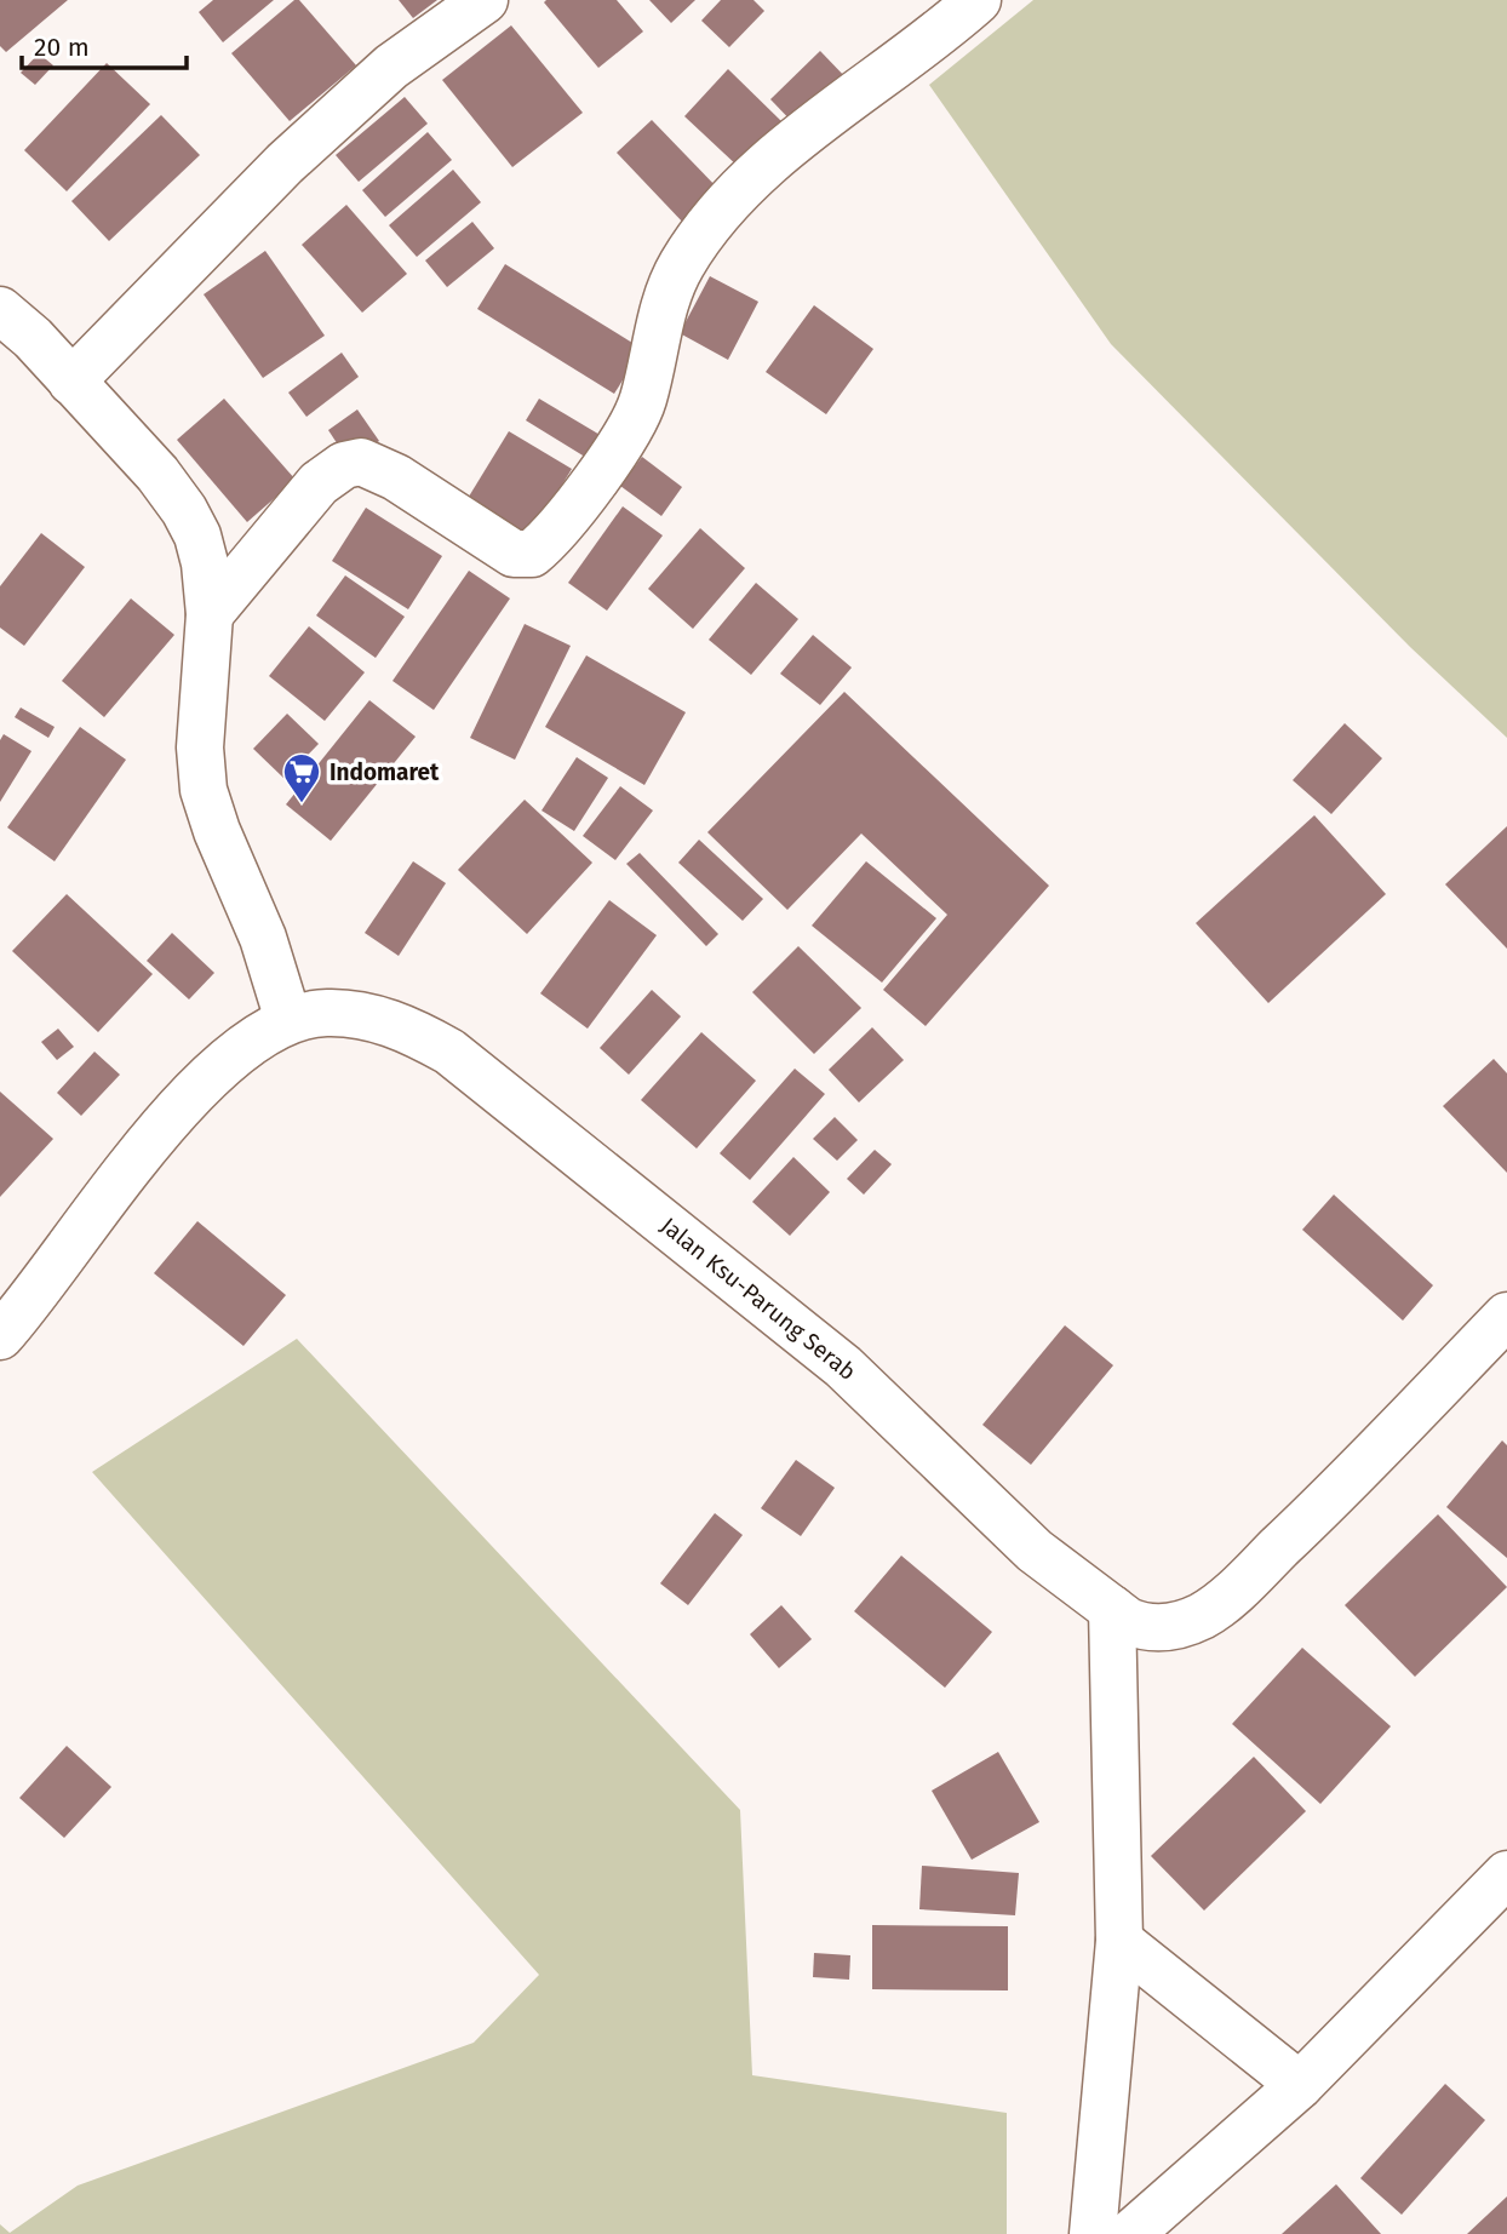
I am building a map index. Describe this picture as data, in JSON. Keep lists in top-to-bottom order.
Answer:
{
  "streets": {
    "street": ["Jalan Ksu-Parung Serab"]
  },
  "places": {
    "supermarket": ["Indomaret"]
  },
  "scale_bar": "20 m"
}
